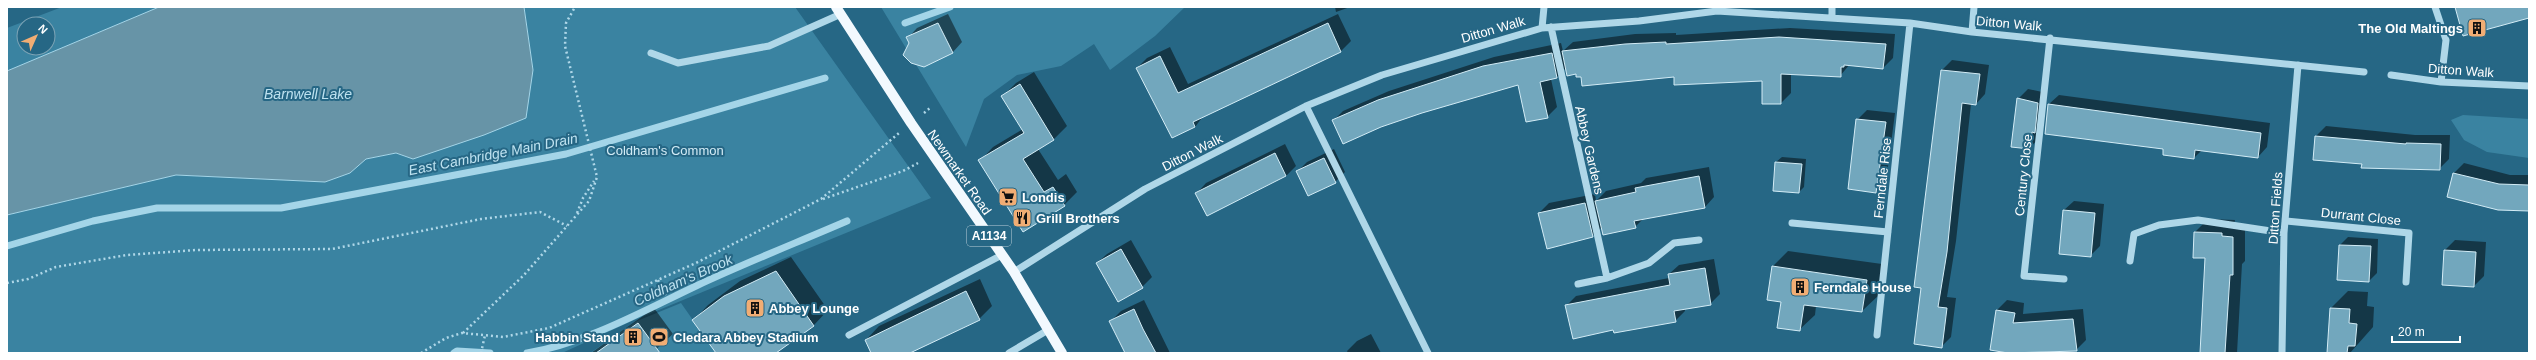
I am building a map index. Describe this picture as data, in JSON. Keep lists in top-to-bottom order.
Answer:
{
  "streets": {
    "main road": ["Newmarket Road", "A1134"],
    "street": [
      "Ditton Walk",
      "Abbey Gardens",
      "Century Close",
      "Ferndale Rise",
      "Ditton Fields",
      "Durrant Close"
    ]
  },
  "crossings": [
    ["Ditton Walk", "Abbey Gardens"],
    ["Ditton Walk", "Newmarket Road"],
    ["Ditton Walk", "Century Close"],
    ["Ditton Walk", "Ferndale Rise"],
    ["Ditton Walk", "Ditton Fields"],
    ["Ditton Fields", "Durrant Close"]
  ],
  "water": ["Barnwell Lake", "East Cambridge Main Drain", "Coldham's Brook"],
  "parks": ["Coldham's Common"],
  "places": {
    "building": [
      "The Old Maltings",
      "Ferndale House",
      "Abbey Lounge",
      "Habbin Stand"
    ],
    "supermarket": ["Londis"],
    "restaurant": ["Grill Brothers"],
    "sports": ["Cledara Abbey Stadium"]
  },
  "scale_bar": "20 m",
  "north": "top right"
}
